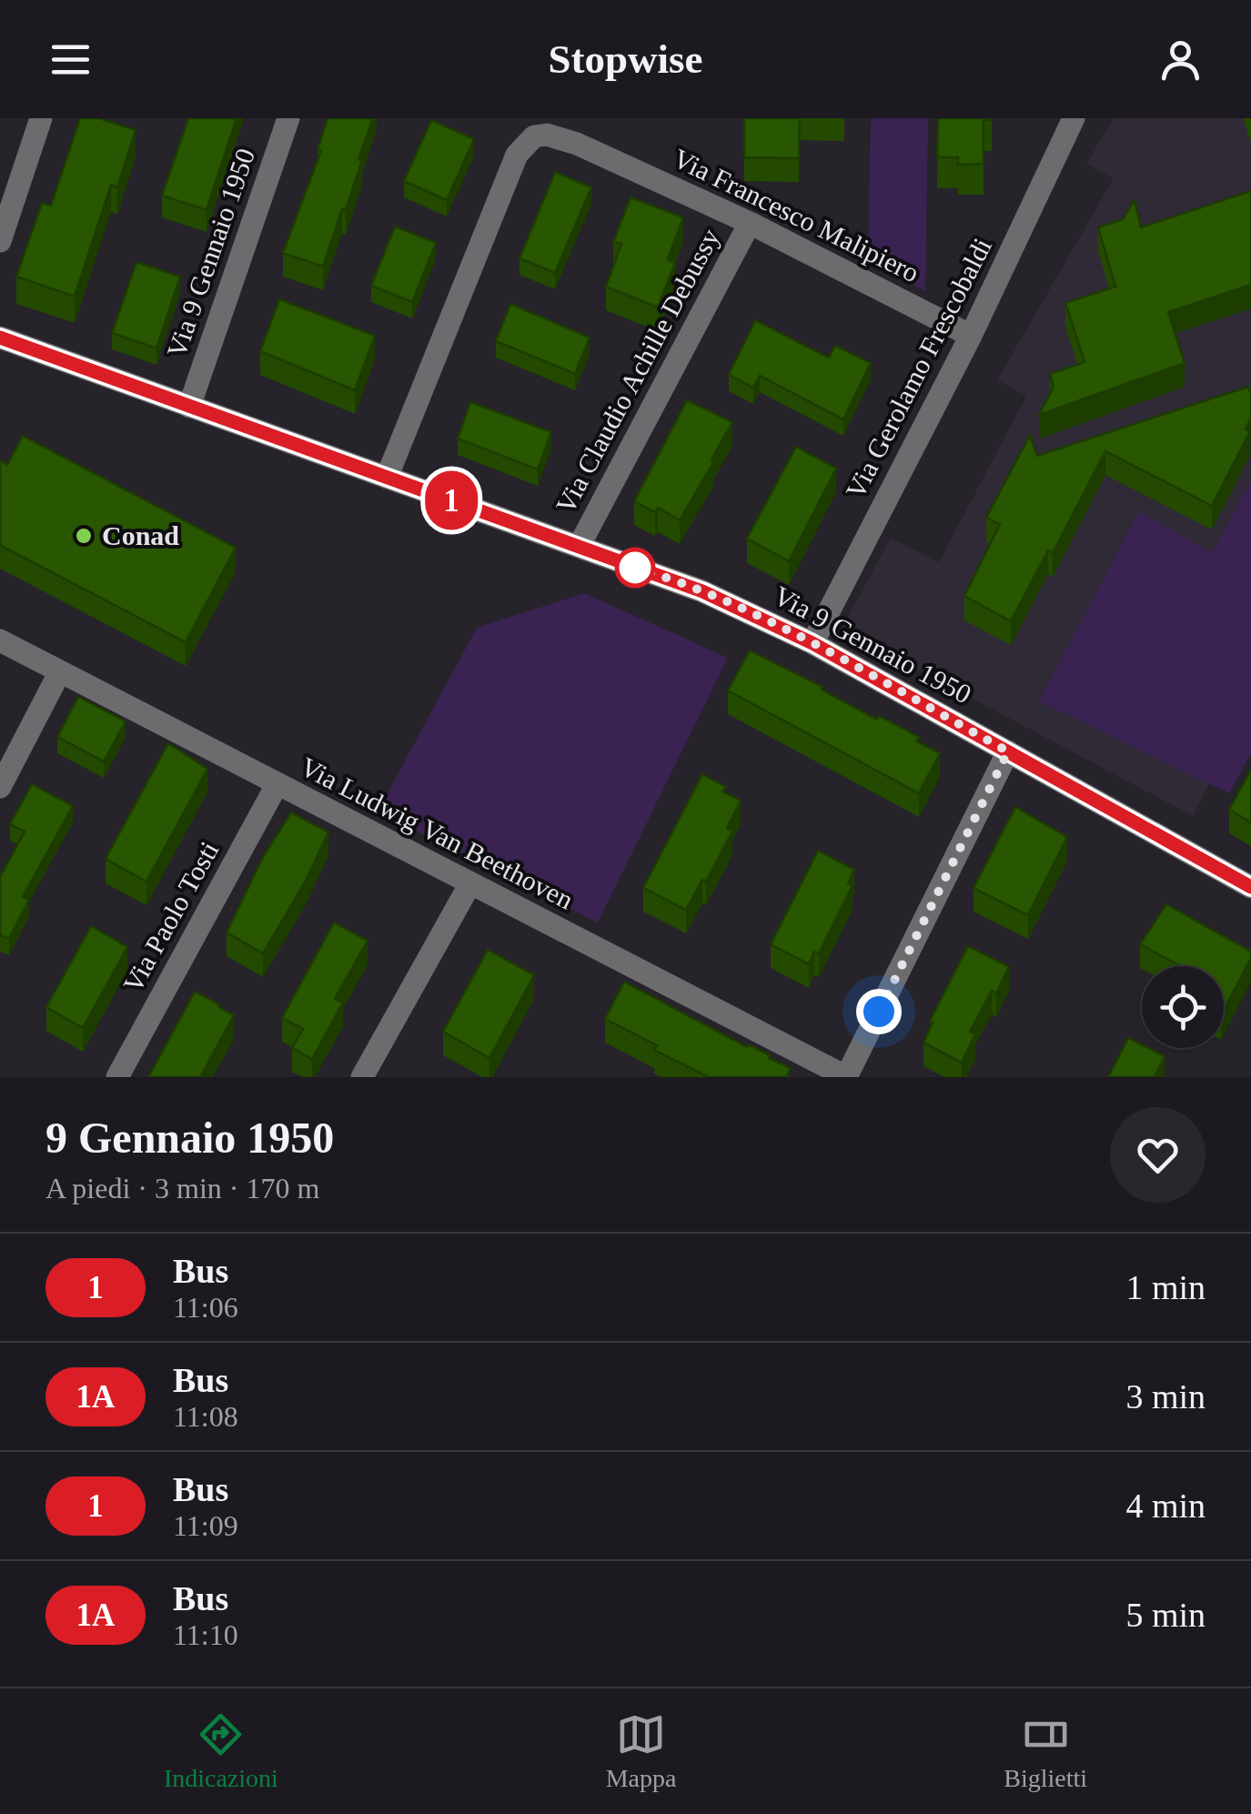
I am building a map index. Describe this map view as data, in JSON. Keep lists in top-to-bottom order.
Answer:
{
  "streets": {
    "street": [
      "Via Francesco Malipiero",
      "Via 9 Gennaio 1950",
      "Via Gerolamo Frescobaldi",
      "Via Claudio Achille Debussy",
      "Via Ludwig Van Beethoven",
      "Via Paolo Tosti"
    ]
  },
  "crossings": [
    ["Via Francesco Malipiero", "Via 9 Gennaio 1950"],
    ["Via Francesco Malipiero", "Via Gerolamo Frescobaldi"],
    ["Via Francesco Malipiero", "Via Claudio Achille Debussy"],
    ["Via 9 Gennaio 1950", "Via Gerolamo Frescobaldi"],
    ["Via 9 Gennaio 1950", "Via Claudio Achille Debussy"],
    ["Via Ludwig Van Beethoven", "Via Paolo Tosti"]
  ],
  "places": ["Conad"],
  "lines": ["bus line 1"],
  "page": {
    "header": "Stopwise",
    "on_map": "1",
    "heading": ["9 Gennaio 1950", "A piedi · 3 min · 170 m"],
    "list": [
      {
        "mark": "1",
        "name": "Bus",
        "note": "11:06",
        "value": "1 min"
      },
      {
        "mark": "1A",
        "name": "Bus",
        "note": "11:08",
        "value": "3 min"
      },
      {
        "mark": "1",
        "name": "Bus",
        "note": "11:09",
        "value": "4 min"
      },
      {
        "mark": "1A",
        "name": "Bus",
        "note": "11:10",
        "value": "5 min"
      }
    ],
    "tabs": ["Indicazioni", "Mappa", "Biglietti"]
  }
}
